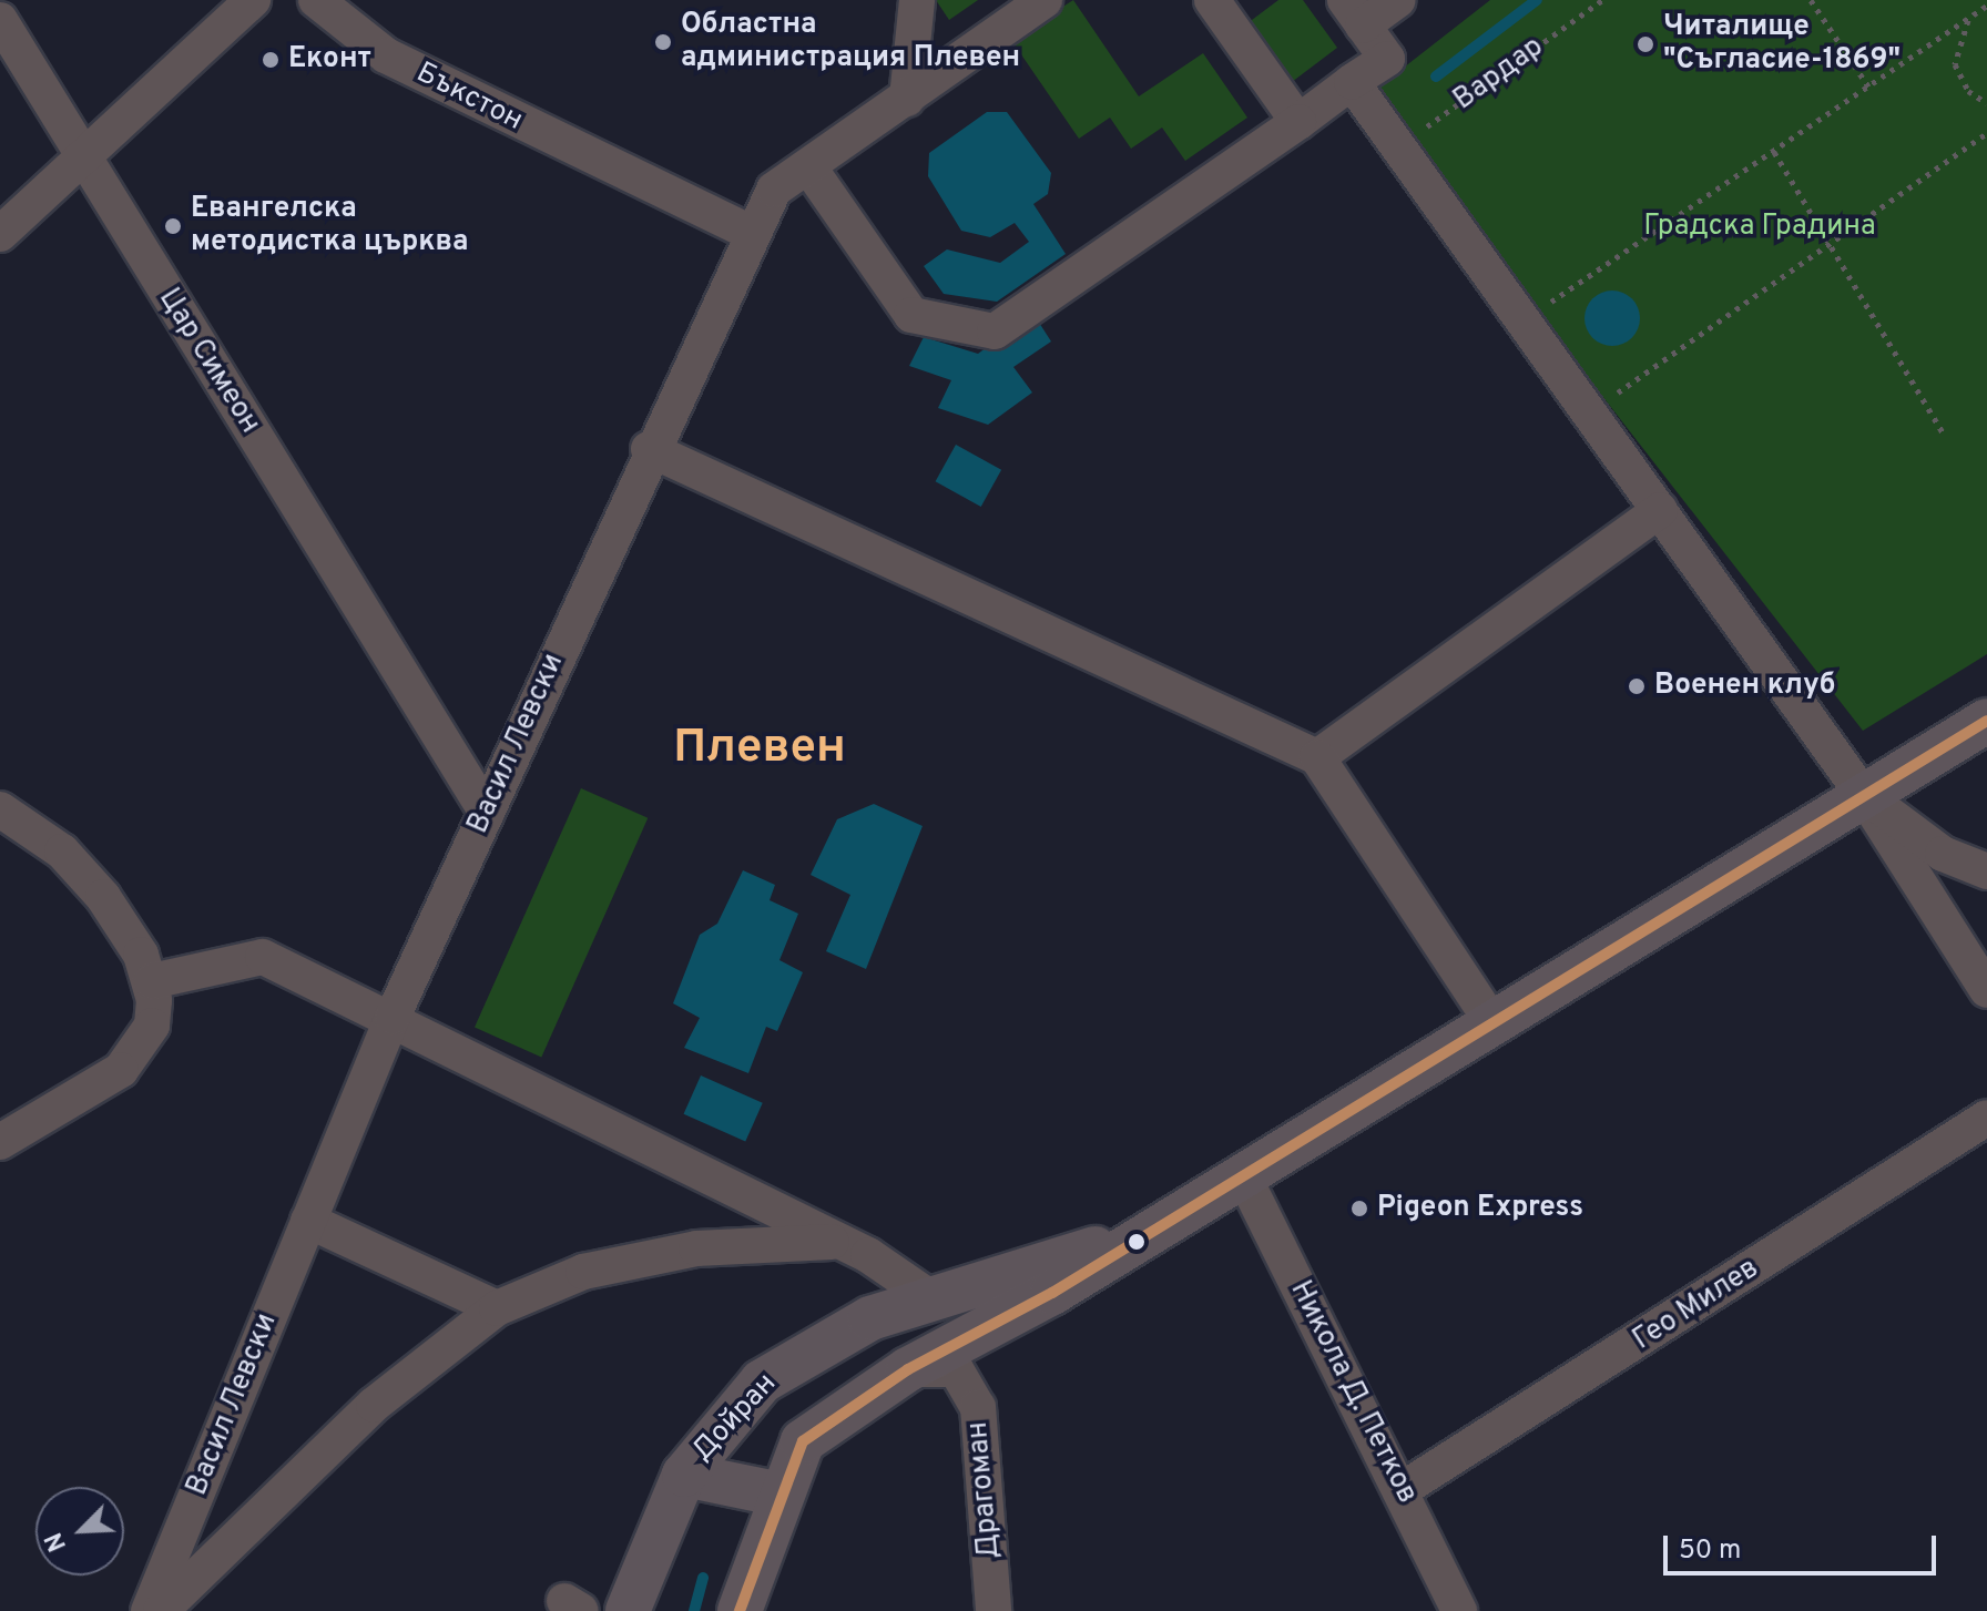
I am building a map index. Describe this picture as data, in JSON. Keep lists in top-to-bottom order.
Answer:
{
  "streets": {
    "main road": ["Дойран"],
    "street": [
      "Бъкстон",
      "Цар Симеон",
      "Васил Левски",
      "Гео Милев",
      "Никола Д. Петков",
      "Драгоман"
    ],
    "path": ["Вардар"]
  },
  "crossings": [
    ["Бъкстон", "Васил Левски"],
    ["Цар Симеон", "Васил Левски"],
    ["Гео Милев", "Никола Д. Петков"]
  ],
  "districts": ["Плевен"],
  "parks": ["Градска Градина"],
  "places": [
    "Областна администрация Плевен",
    "Читалище \"Съгласие-1869\"",
    "Еконт",
    "Евангелска методистка църква",
    "Военен клуб",
    "Pigeon Express"
  ],
  "scale_bar": "50 m",
  "north": "bottom left"
}
